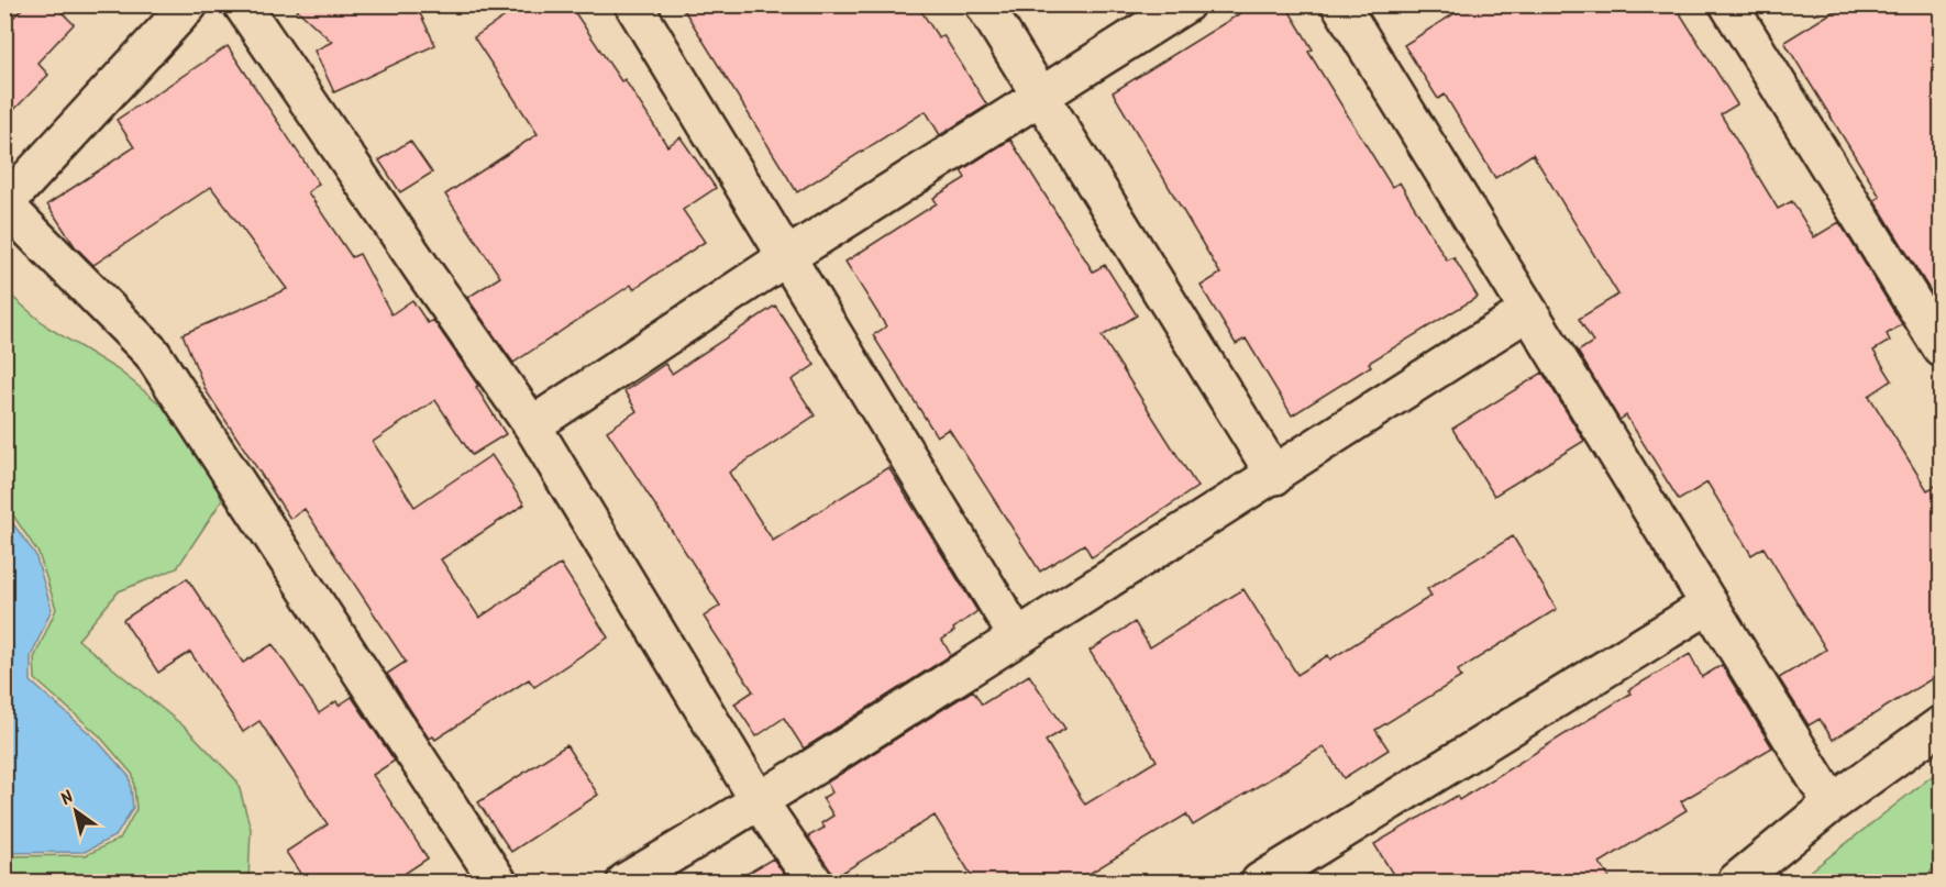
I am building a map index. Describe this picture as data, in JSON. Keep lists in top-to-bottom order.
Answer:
{
  "north": "top left"
}
